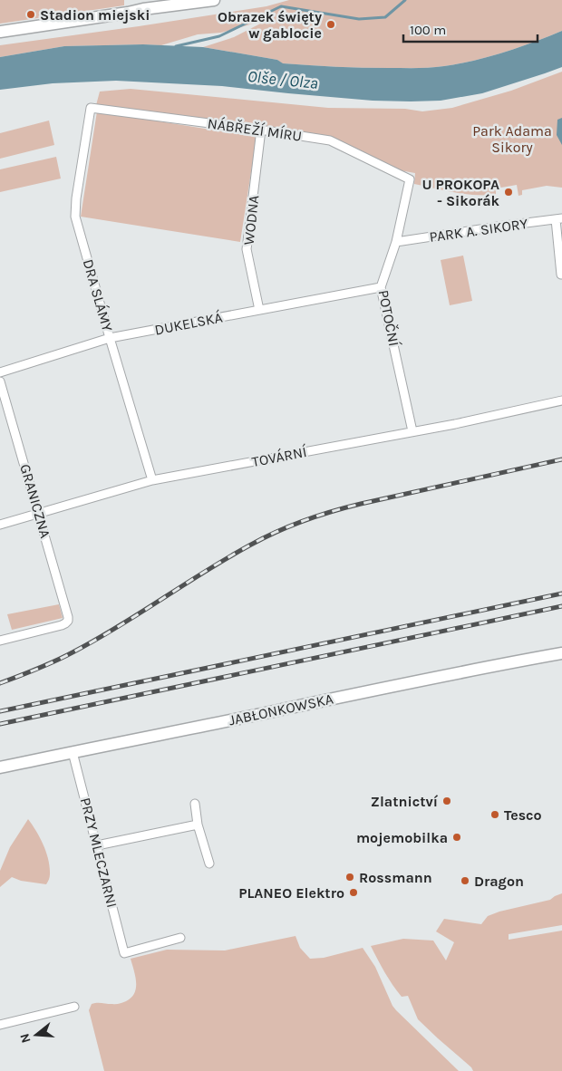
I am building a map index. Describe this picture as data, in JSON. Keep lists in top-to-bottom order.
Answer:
{
  "streets": {
    "main road": ["JABŁONKOWSKA"],
    "street": [
      "NÁBŘEŽÍ MÍRU",
      "WODNA",
      "PARK A. SIKORY",
      "DRA SLÁMY",
      "POTOČNÍ",
      "DUKELSKÁ",
      "TOVÁRNÍ",
      "GRANICZNA",
      "PRZY MLECZARNI"
    ]
  },
  "crossings": [
    ["NÁBŘEŽÍ MÍRU", "WODNA"],
    ["NÁBŘEŽÍ MÍRU", "DRA SLÁMY"],
    ["NÁBŘEŽÍ MÍRU", "POTOČNÍ"],
    ["WODNA", "DUKELSKÁ"],
    ["PARK A. SIKORY", "POTOČNÍ"],
    ["DRA SLÁMY", "DUKELSKÁ"],
    ["DRA SLÁMY", "TOVÁRNÍ"],
    ["POTOČNÍ", "DUKELSKÁ"],
    ["POTOČNÍ", "TOVÁRNÍ"],
    ["TOVÁRNÍ", "GRANICZNA"],
    ["JABŁONKOWSKA", "PRZY MLECZARNI"]
  ],
  "water": ["Olše / Olza"],
  "parks": ["Park Adama Sikory"],
  "places": [
    "Stadion miejski",
    "Obrazek święty w gablocie",
    "U PROKOPA - Sikorák",
    "Zlatnictví",
    "Tesco",
    "mojemobilka",
    "Rossmann",
    "Dragon",
    "PLANEO Elektro"
  ],
  "scale_bar": "100 m",
  "north": "left"
}
